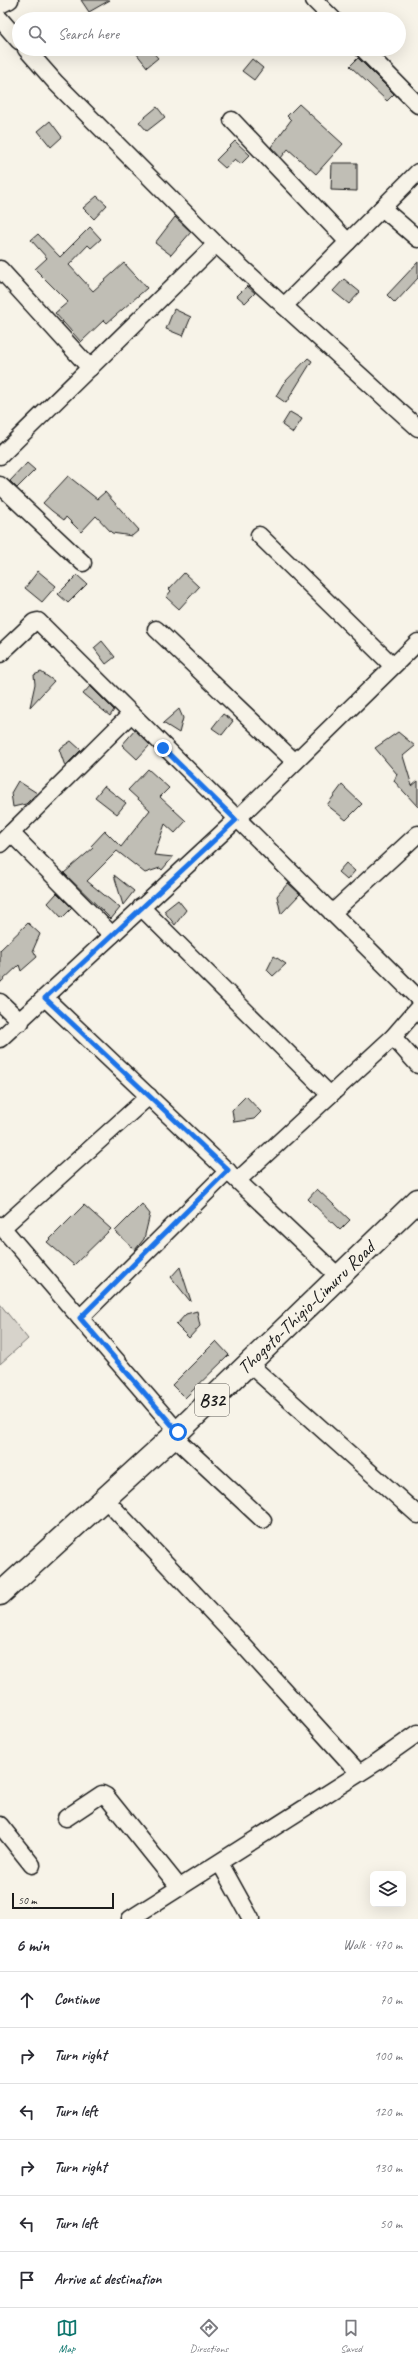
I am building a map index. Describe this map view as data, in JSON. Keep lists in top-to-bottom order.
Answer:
{
  "streets": {
    "highway": ["Thogoto-Thigio-Limuru Road", "B32"]
  },
  "scale_bar": "50 m",
  "page": {
    "search": "Search here",
    "scale": "50 m",
    "heading": ["6 min", "Walk · 470 m"],
    "list": [
      ["Continue", "70 m"],
      ["Turn right", "100 m"],
      ["Turn left", "120 m"],
      ["Turn right", "130 m"],
      ["Turn left", "50 m"],
      "Arrive at destination"
    ],
    "nav": ["Map", "Directions", "Saved"]
  }
}
